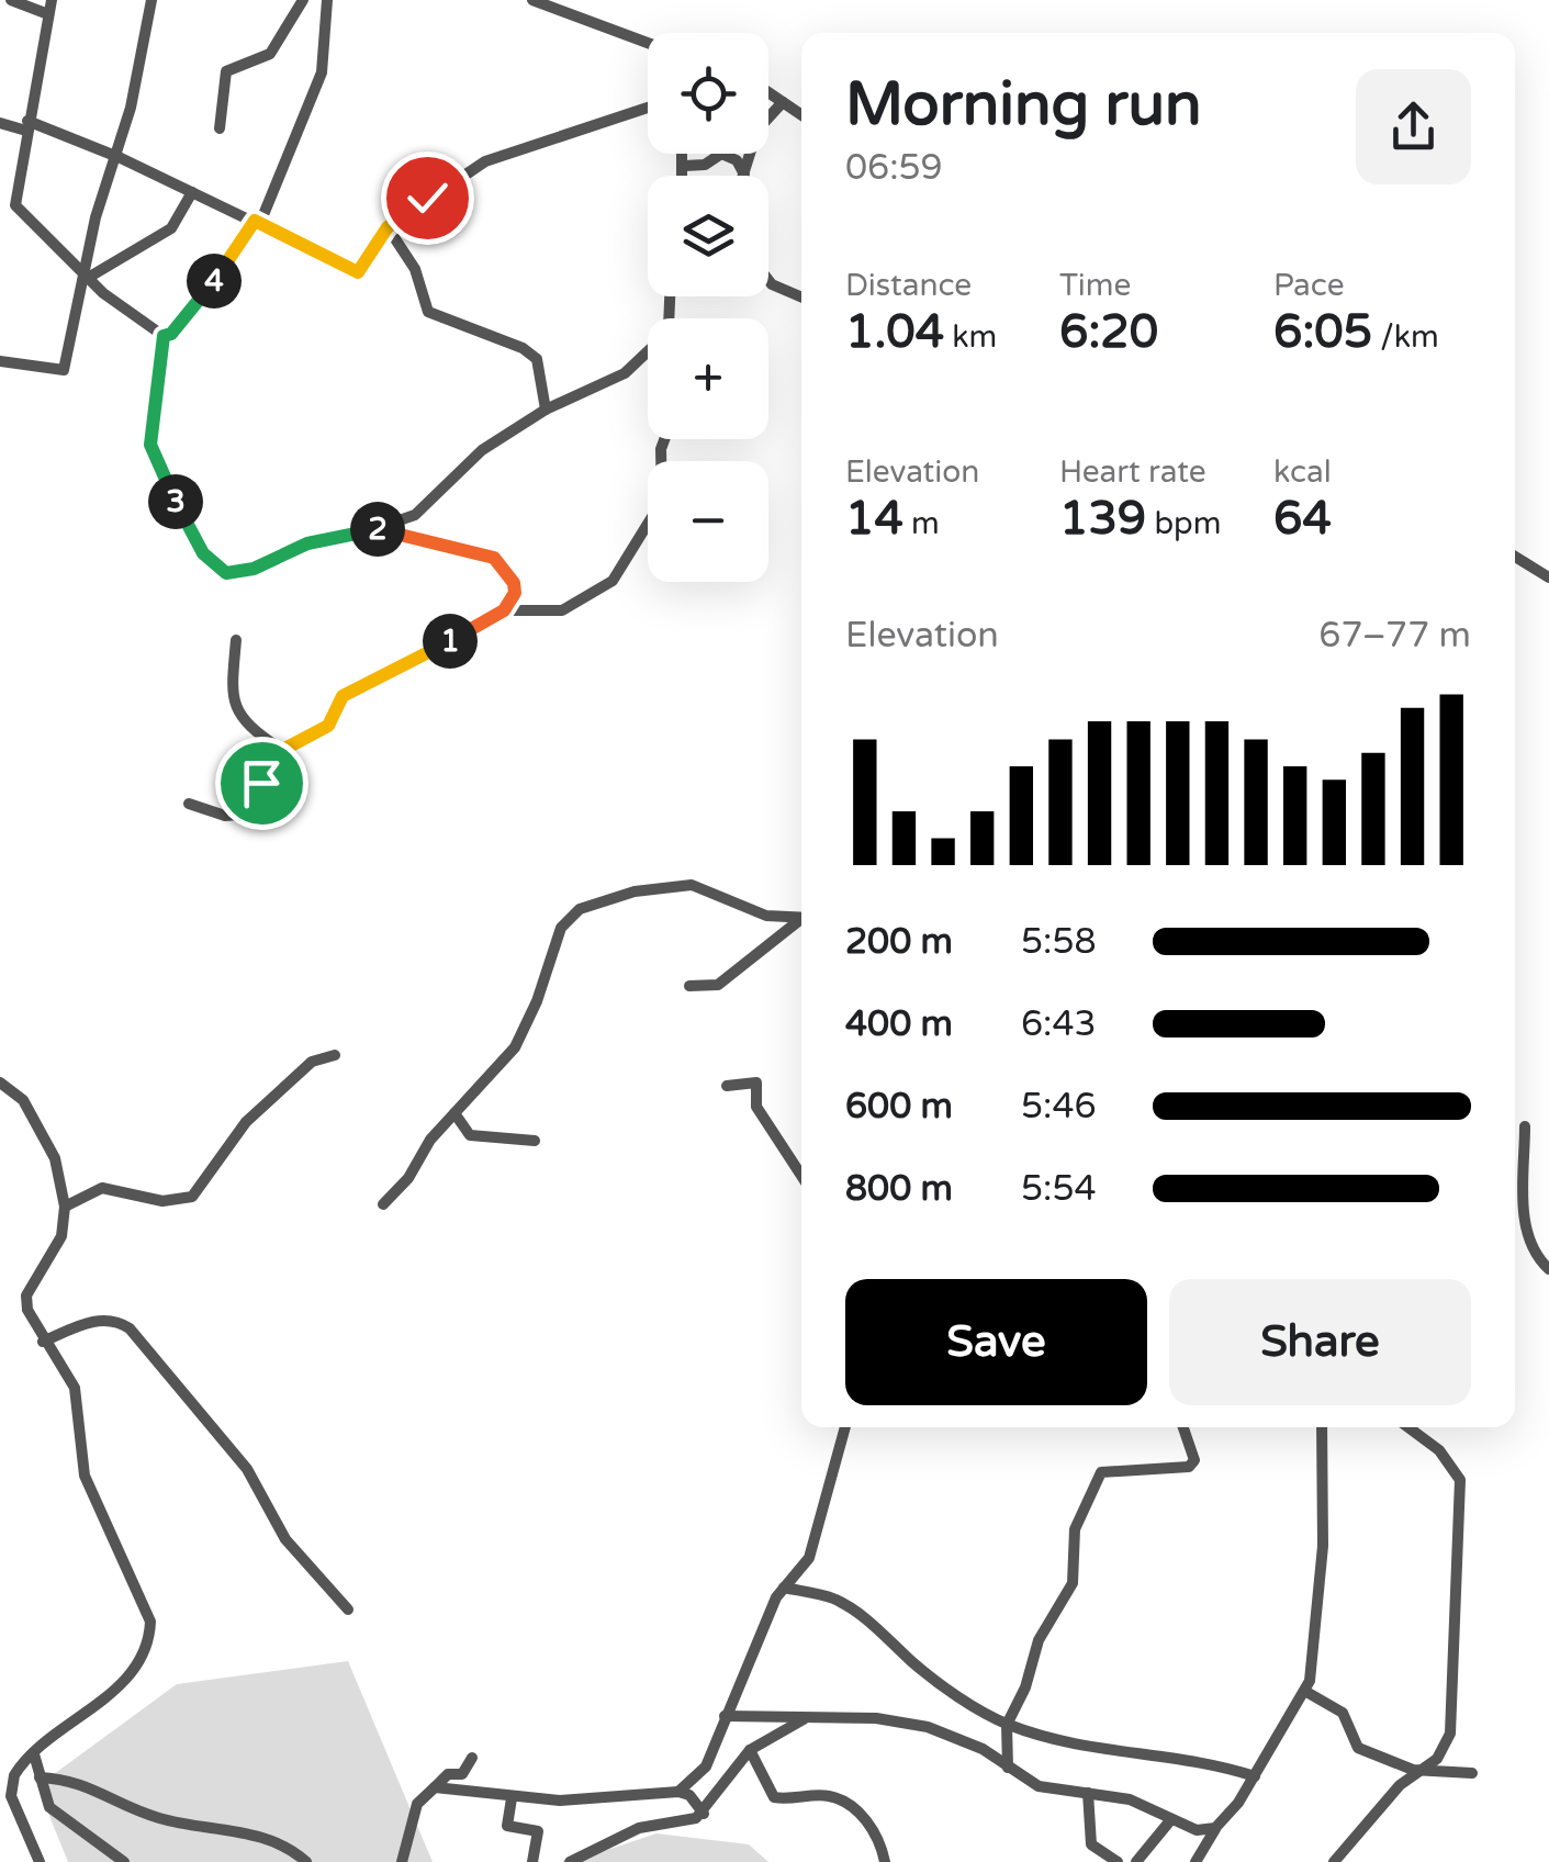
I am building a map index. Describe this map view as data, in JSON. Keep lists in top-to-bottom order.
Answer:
{
  "page": {
    "map_buttons": ["+", "−"],
    "heading": ["Morning run", "06:59"],
    "stats": [
      ["Distance", "1.04 km"],
      ["Time", "6:20"],
      ["Pace", "6:05 /km"],
      ["Elevation", "14 m"],
      ["Heart rate", "139 bpm"],
      ["kcal", "64"]
    ],
    "pins": [
      "4",
      "3",
      "2",
      "1"
    ],
    "chart": ["Elevation", "67–77 m"],
    "list": [
      {
        "name": "200 m",
        "note": "5:58"
      },
      {
        "name": "400 m",
        "note": "6:43"
      },
      {
        "name": "600 m",
        "note": "5:46"
      },
      {
        "name": "800 m",
        "note": "5:54"
      }
    ],
    "buttons": ["Save", "Share"]
  }
}
